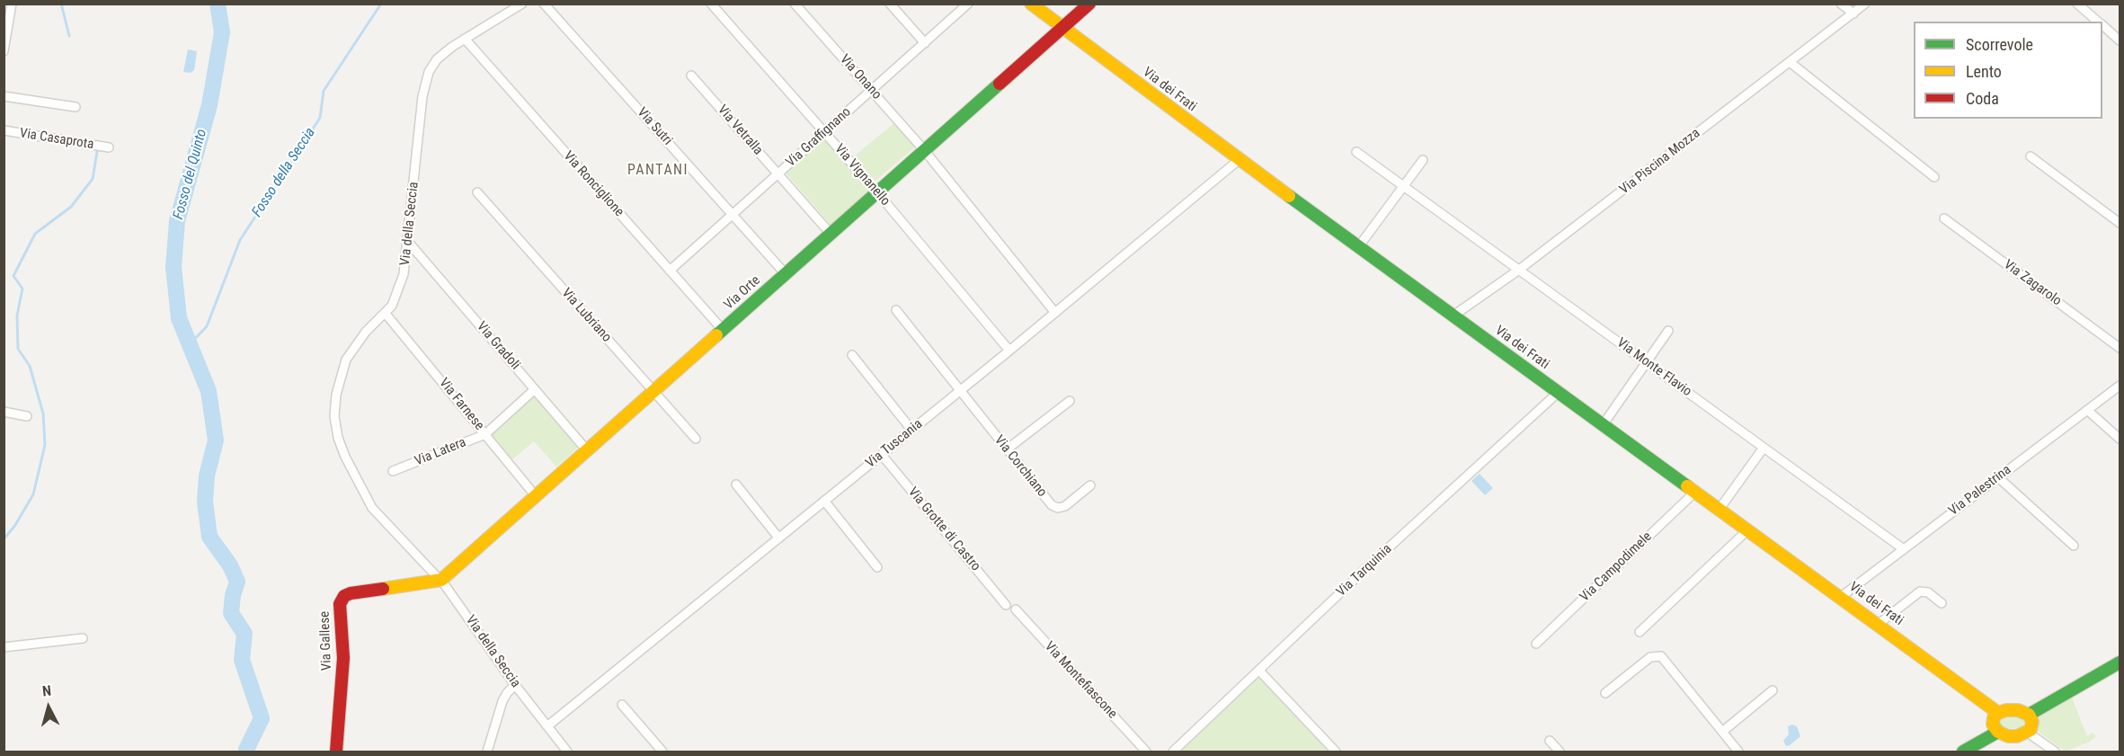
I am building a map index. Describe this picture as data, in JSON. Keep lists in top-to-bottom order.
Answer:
{
  "streets": {
    "street": [
      "Via Onano",
      "Via dei Frati",
      "Via Sutri",
      "Via Vetralla",
      "Via Graffignano",
      "Via Casaprota",
      "Via Piscina Mozza",
      "Via Vignanello",
      "Via Ronciglione",
      "Via della Seccia",
      "Via Zagarolo",
      "Via Orte",
      "Via Lubriano",
      "Via Gradoli",
      "Via Monte Flavio",
      "Via Farnese",
      "Via Tuscania",
      "Via Latera",
      "Via Corchiano",
      "Via Palestrina",
      "Via Grotte di Castro",
      "Via Campodimele",
      "Via Tarquinia",
      "Via Gallese",
      "Via Montefiascone"
    ]
  },
  "crossings": [
    ["Via Onano", "Via Graffignano"],
    ["Via Onano", "Via Orte"],
    ["Via Onano", "Via Tuscania"],
    ["Via dei Frati", "Via Piscina Mozza"],
    ["Via dei Frati", "Via Orte"],
    ["Via dei Frati", "Via Tuscania"],
    ["Via dei Frati", "Via Palestrina"],
    ["Via dei Frati", "Via Campodimele"],
    ["Via dei Frati", "Via Tarquinia"],
    ["Via Sutri", "Via Graffignano"],
    ["Via Sutri", "Via Orte"],
    ["Via Vetralla", "Via Graffignano"],
    ["Via Vetralla", "Via Orte"],
    ["Via Graffignano", "Via Vignanello"],
    ["Via Graffignano", "Via Ronciglione"],
    ["Via Piscina Mozza", "Via Monte Flavio"],
    ["Via Vignanello", "Via Orte"],
    ["Via Vignanello", "Via Tuscania"],
    ["Via Ronciglione", "Via della Seccia"],
    ["Via Ronciglione", "Via Orte"],
    ["Via della Seccia", "Via Orte"],
    ["Via della Seccia", "Via Gradoli"],
    ["Via della Seccia", "Via Farnese"],
    ["Via della Seccia", "Via Tuscania"],
    ["Via della Seccia", "Via Gallese"],
    ["Via Orte", "Via Lubriano"],
    ["Via Orte", "Via Gradoli"],
    ["Via Orte", "Via Farnese"],
    ["Via Orte", "Via Gallese"],
    ["Via Gradoli", "Via Latera"],
    ["Via Monte Flavio", "Via Palestrina"],
    ["Via Farnese", "Via Latera"],
    ["Via Tuscania", "Via Corchiano"],
    ["Via Tuscania", "Via Grotte di Castro"]
  ],
  "districts": ["PANTANI"],
  "water": ["Fosso della Seccia", "Fosso del Quinto"],
  "legend": ["Scorrevole", "Lento", "Coda"],
  "north": "top"
}
